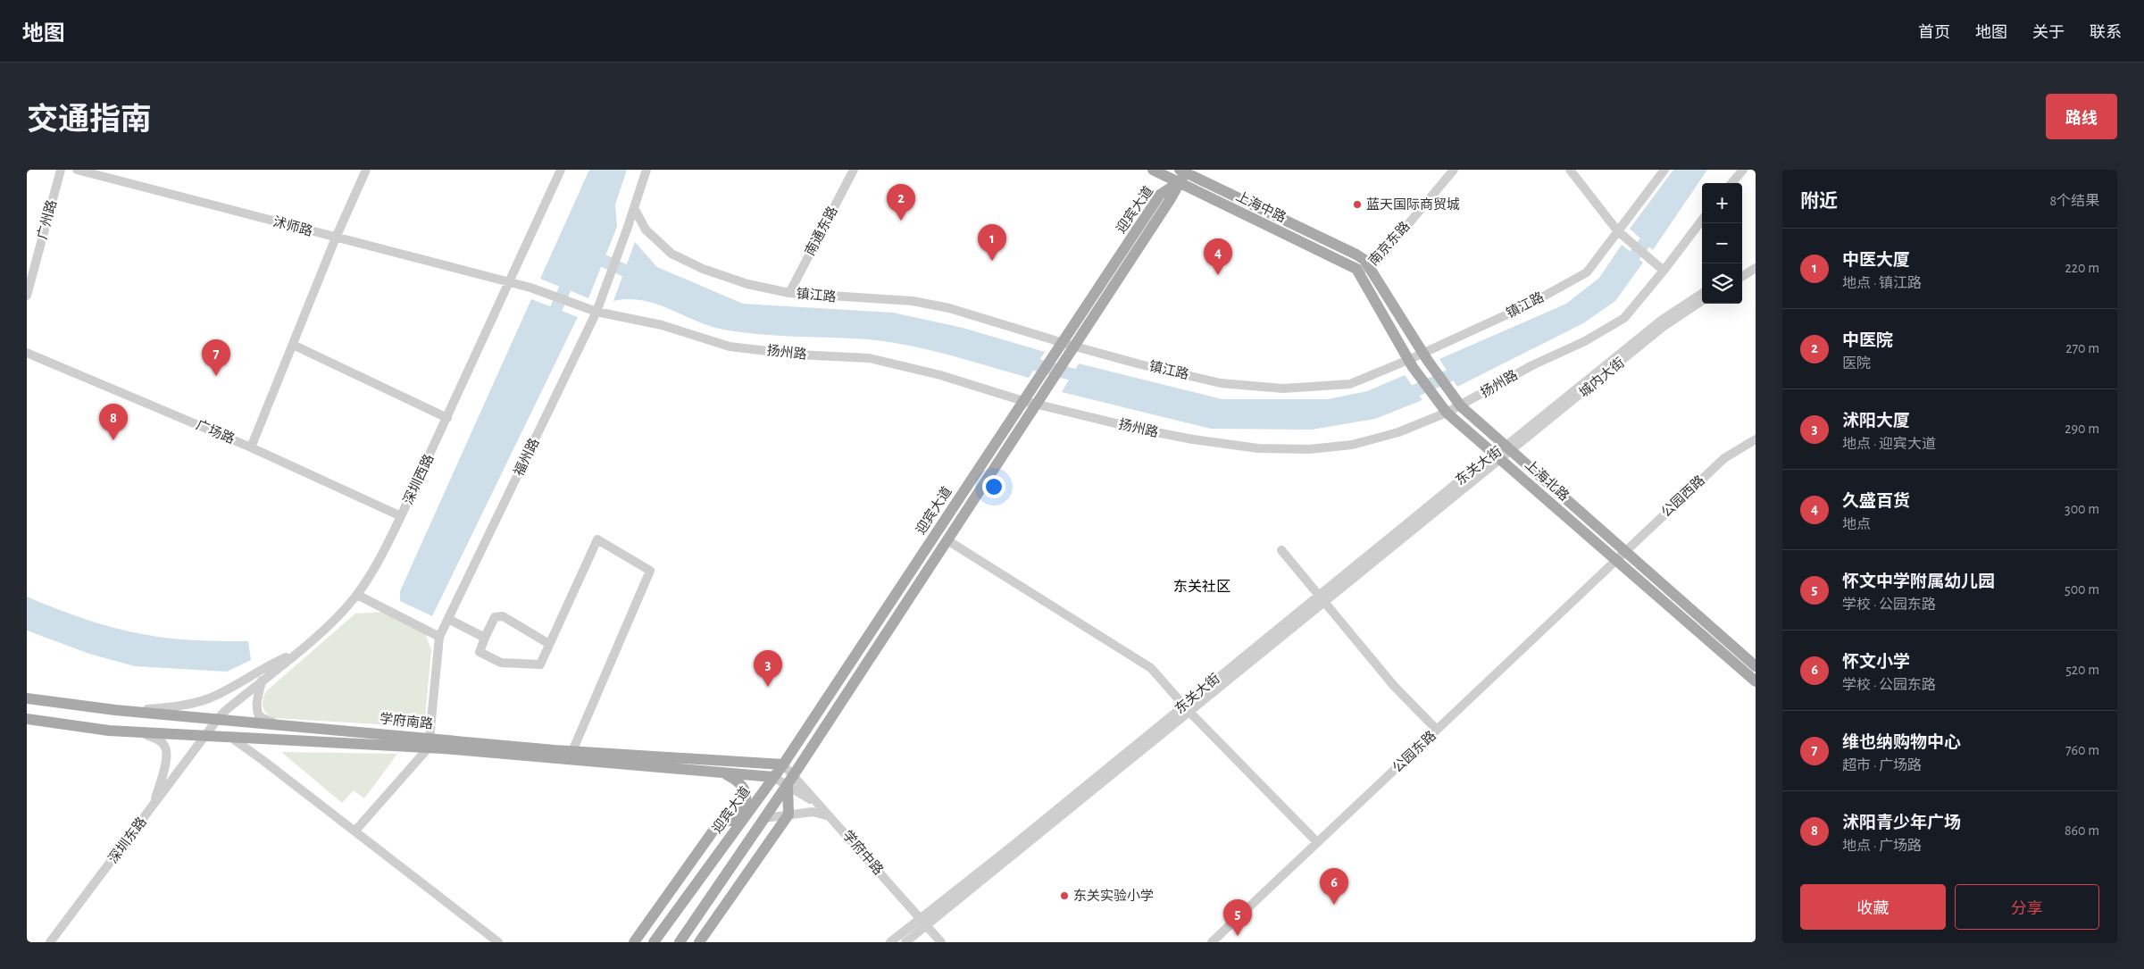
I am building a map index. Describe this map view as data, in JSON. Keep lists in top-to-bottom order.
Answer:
{
  "streets": {
    "main road": [
      "上海中路",
      "迎宾大道",
      "上海北路",
      "学府南路"
    ],
    "street": [
      "广州路",
      "沭师路",
      "南通东路",
      "南京东路",
      "镇江路",
      "扬州路",
      "城内大街",
      "广场路",
      "福州路",
      "东关大街",
      "深圳西路",
      "公园西路",
      "公园东路",
      "深圳东路",
      "学府中路"
    ]
  },
  "crossings": [
    ["上海中路", "迎宾大道"],
    ["上海中路", "南京东路"],
    ["上海中路", "上海北路"],
    ["迎宾大道", "镇江路"],
    ["迎宾大道", "扬州路"],
    ["迎宾大道", "学府南路"],
    ["迎宾大道", "学府中路"],
    ["沭师路", "扬州路"],
    ["沭师路", "深圳西路"],
    ["南通东路", "镇江路"],
    ["南京东路", "上海北路"],
    ["镇江路", "福州路"],
    ["镇江路", "上海北路"],
    ["扬州路", "福州路"],
    ["扬州路", "深圳西路"],
    ["扬州路", "上海北路"],
    ["城内大街", "东关大街"],
    ["城内大街", "上海北路"],
    ["广场路", "深圳西路"],
    ["福州路", "学府南路"],
    ["东关大街", "上海北路"],
    ["东关大街", "学府中路"],
    ["深圳西路", "学府南路"],
    ["深圳西路", "深圳东路"],
    ["上海北路", "公园西路"],
    ["上海北路", "公园东路"],
    ["公园西路", "公园东路"],
    ["学府南路", "深圳东路"]
  ],
  "districts": ["东关社区"],
  "places": ["蓝天国际商贸城", "东关实验小学"],
  "page": {
    "header": "地图",
    "nav": [
      "首页",
      "地图",
      "关于",
      "联系"
    ],
    "title": "交通指南",
    "buttons": [
      "路线",
      ["收藏", "分享"]
    ],
    "heading": ["附近", "8个结果"],
    "map_buttons": ["+", "−"],
    "pins": [
      "2",
      "1",
      "4",
      "7",
      "8",
      "3",
      "6",
      "5"
    ],
    "list": [
      {
        "mark": "1",
        "name": "中医大厦",
        "note": "地点 · 镇江路",
        "value": "220 m"
      },
      {
        "mark": "2",
        "name": "中医院",
        "note": "医院",
        "value": "270 m"
      },
      {
        "mark": "3",
        "name": "沭阳大厦",
        "note": "地点 · 迎宾大道",
        "value": "290 m"
      },
      {
        "mark": "4",
        "name": "久盛百货",
        "note": "地点",
        "value": "300 m"
      },
      {
        "mark": "5",
        "name": "怀文中学附属幼儿园",
        "note": "学校 · 公园东路",
        "value": "500 m"
      },
      {
        "mark": "6",
        "name": "怀文小学",
        "note": "学校 · 公园东路",
        "value": "520 m"
      },
      {
        "mark": "7",
        "name": "维也纳购物中心",
        "note": "超市 · 广场路",
        "value": "760 m"
      },
      {
        "mark": "8",
        "name": "沭阳青少年广场",
        "note": "地点 · 广场路",
        "value": "860 m"
      }
    ]
  }
}
